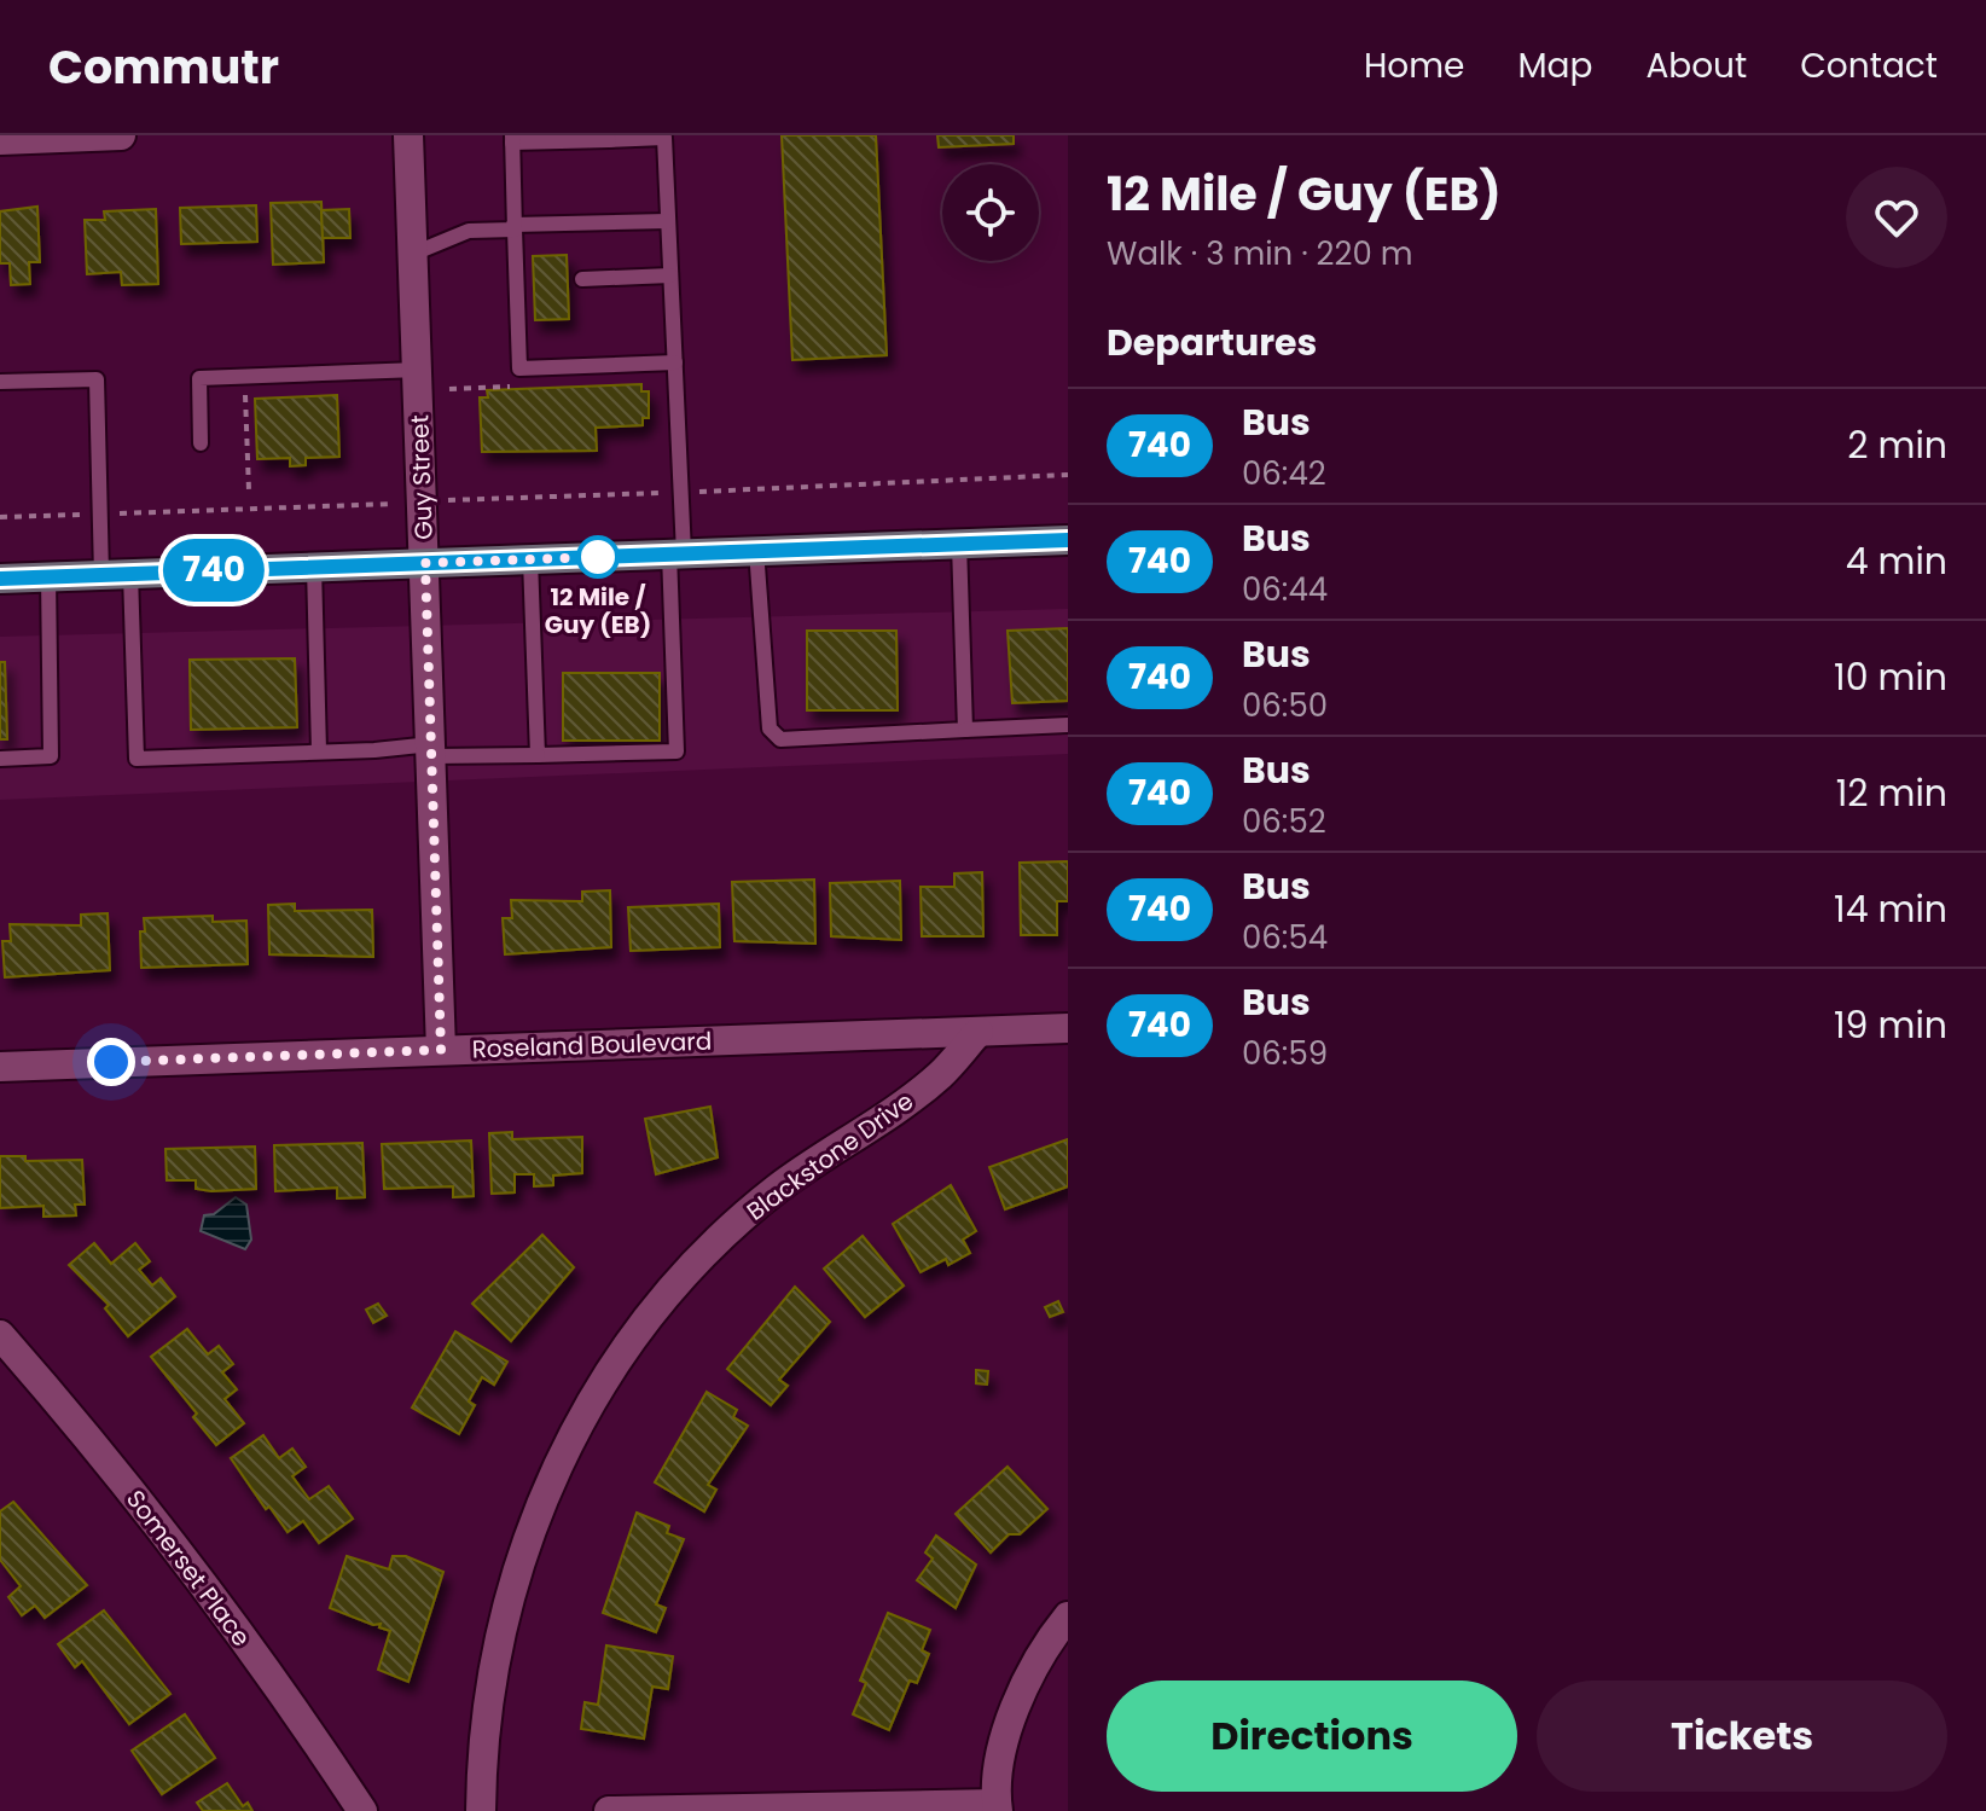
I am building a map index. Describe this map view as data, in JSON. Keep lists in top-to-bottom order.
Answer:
{
  "streets": {
    "street": [
      "Guy Street",
      "Roseland Boulevard",
      "Blackstone Drive",
      "Somerset Place"
    ]
  },
  "crossings": [
    ["Guy Street", "Roseland Boulevard"],
    ["Roseland Boulevard", "Blackstone Drive"]
  ],
  "places": ["12 Mile / Guy (EB)"],
  "lines": ["bus line 740"],
  "page": {
    "header": "Commutr",
    "nav": [
      "Home",
      "Map",
      "About",
      "Contact"
    ],
    "on_map": "740",
    "heading": [
      ["12 Mile / Guy (EB)", "Walk · 3 min · 220 m"],
      "Departures"
    ],
    "list": [
      {
        "mark": "740",
        "name": "Bus",
        "note": "06:42",
        "value": "2 min"
      },
      {
        "mark": "740",
        "name": "Bus",
        "note": "06:44",
        "value": "4 min"
      },
      {
        "mark": "740",
        "name": "Bus",
        "note": "06:50",
        "value": "10 min"
      },
      {
        "mark": "740",
        "name": "Bus",
        "note": "06:52",
        "value": "12 min"
      },
      {
        "mark": "740",
        "name": "Bus",
        "note": "06:54",
        "value": "14 min"
      },
      {
        "mark": "740",
        "name": "Bus",
        "note": "06:59",
        "value": "19 min"
      }
    ],
    "buttons": ["Directions", "Tickets"]
  }
}
